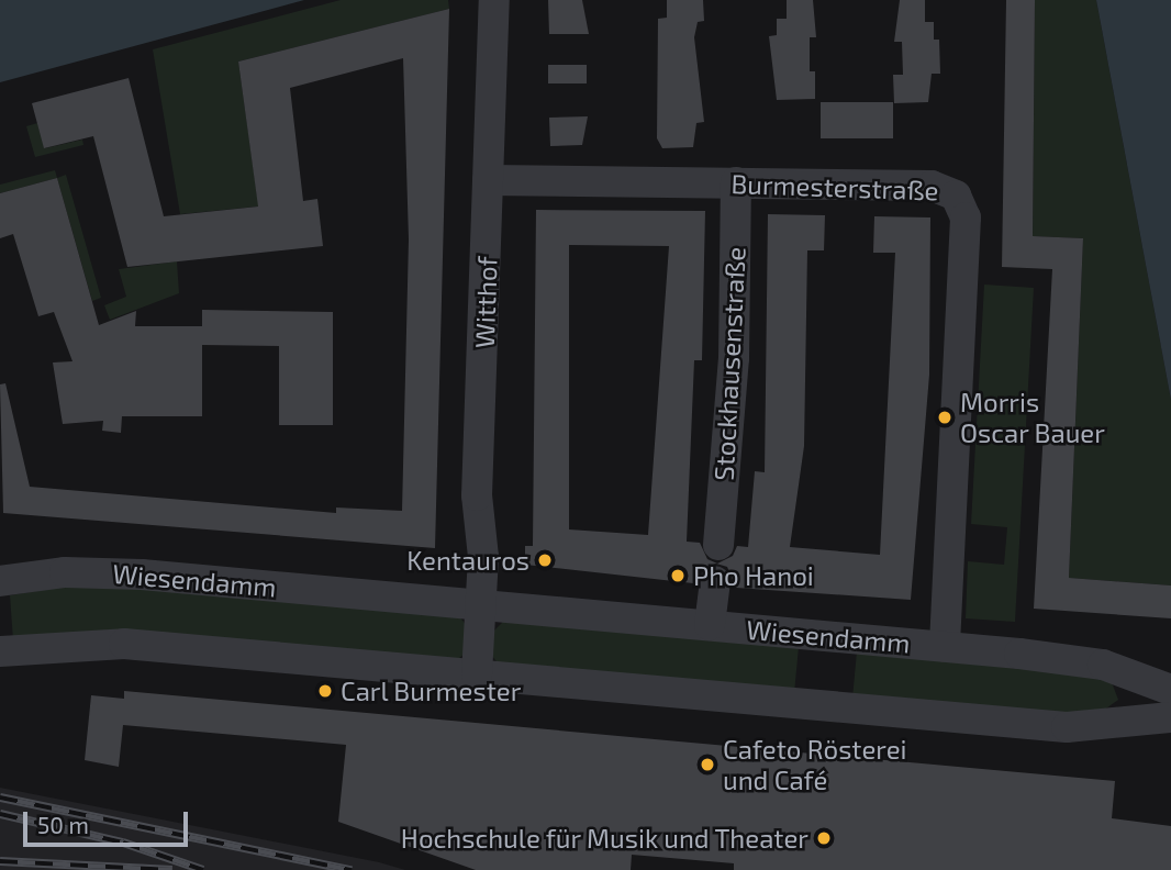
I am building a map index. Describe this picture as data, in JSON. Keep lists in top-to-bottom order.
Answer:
{
  "streets": {
    "street": [
      "Burmesterstraße",
      "Witthof",
      "Stockhausenstraße",
      "Wiesendamm"
    ]
  },
  "crossings": [
    ["Burmesterstraße", "Witthof"],
    ["Burmesterstraße", "Stockhausenstraße"],
    ["Burmesterstraße", "Wiesendamm"],
    ["Witthof", "Wiesendamm"]
  ],
  "places": [
    "Morris Oscar Bauer",
    "Kentauros",
    "Pho Hanoi",
    "Carl Burmester",
    "Cafeto Rösterei und Café",
    "Hochschule für Musik und Theater"
  ],
  "scale_bar": "50 m"
}
